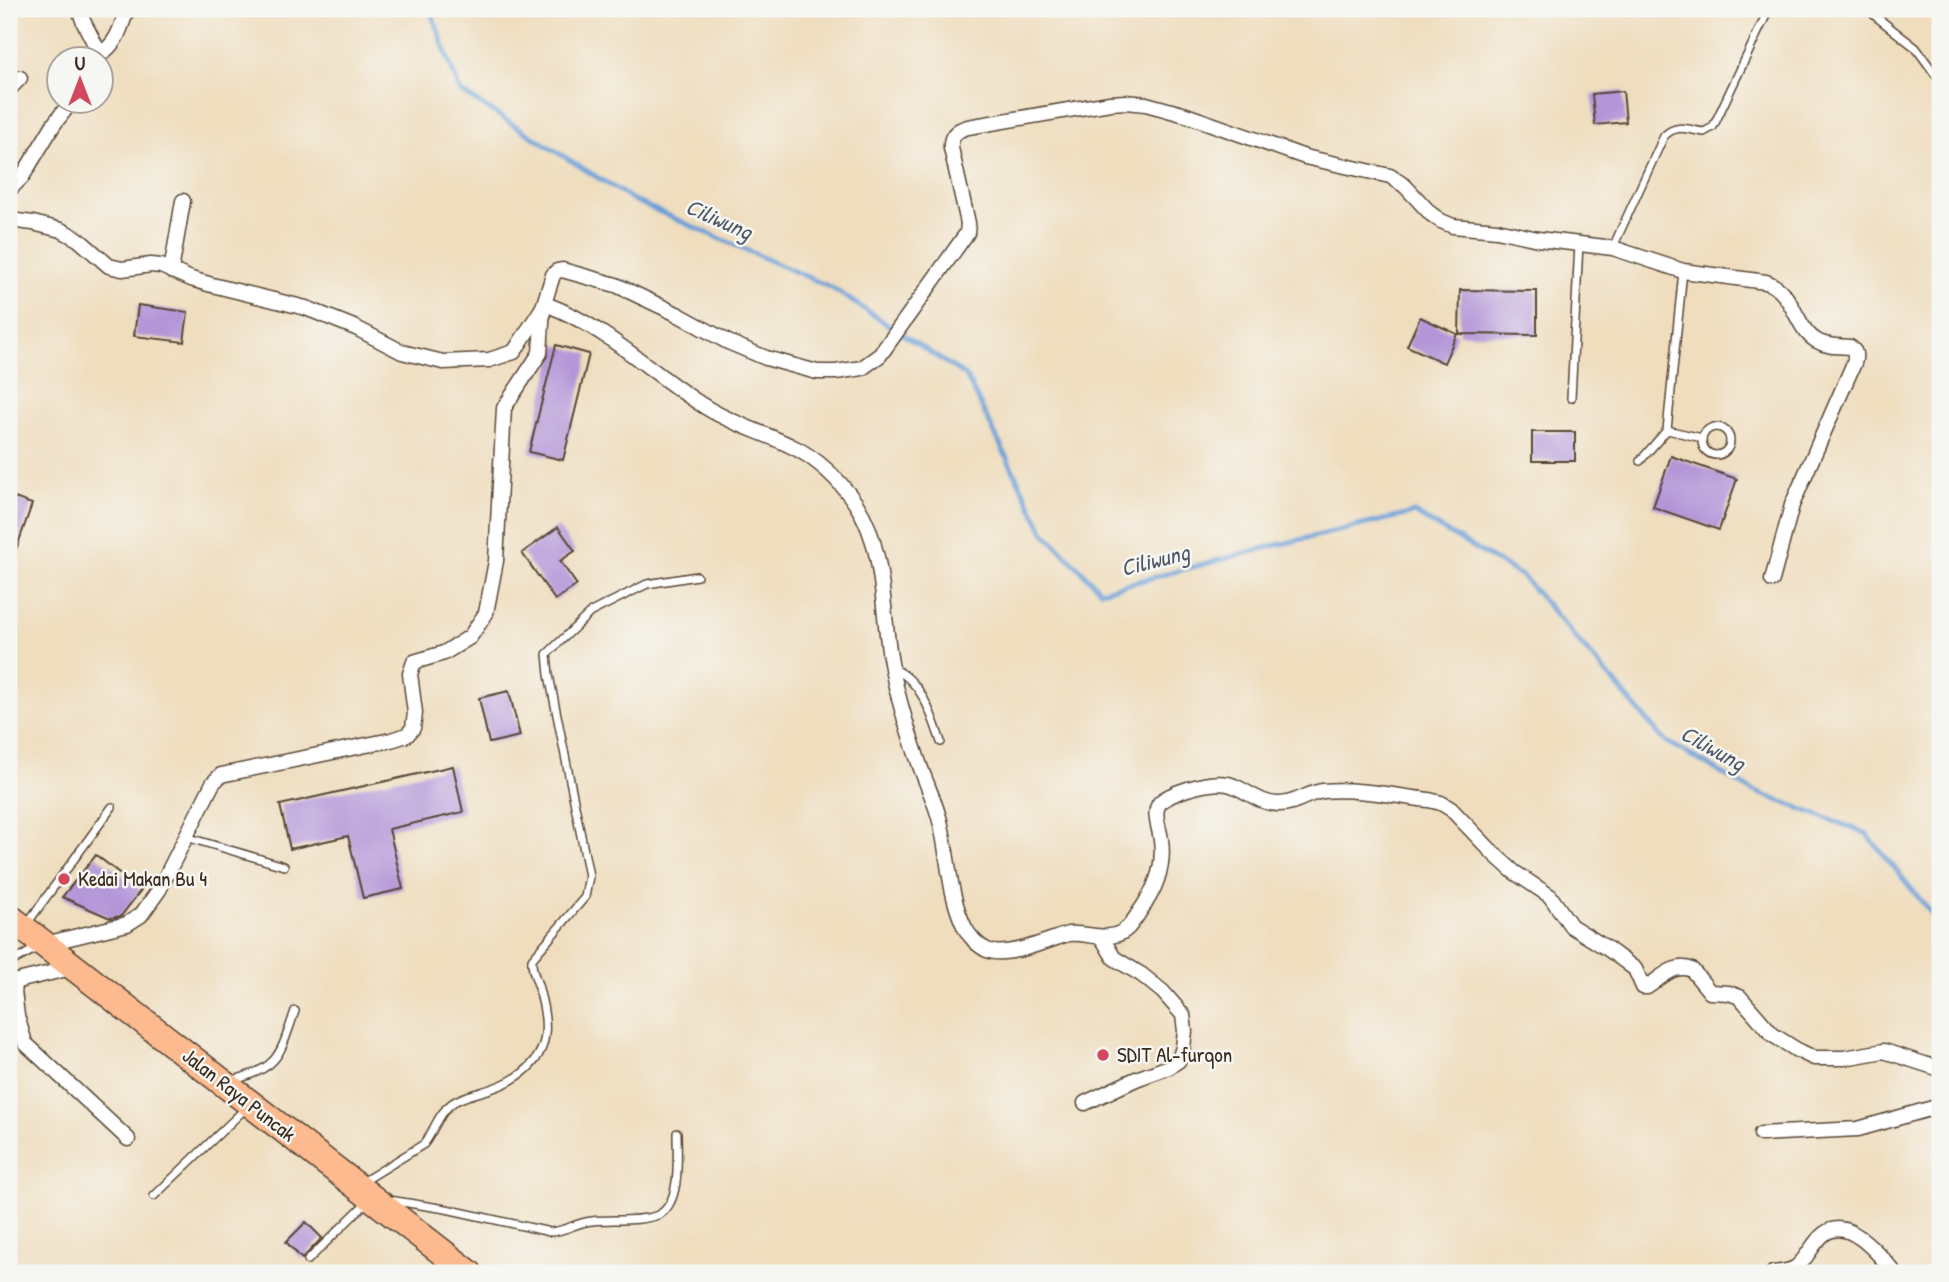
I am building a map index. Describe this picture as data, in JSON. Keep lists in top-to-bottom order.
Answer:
{
  "streets": {
    "highway": ["Jalan Raya Puncak"]
  },
  "water": ["Ciliwung"],
  "places": ["Kedai Makan Bu 4", "SDIT Al-furqon"],
  "north": "top"
}
